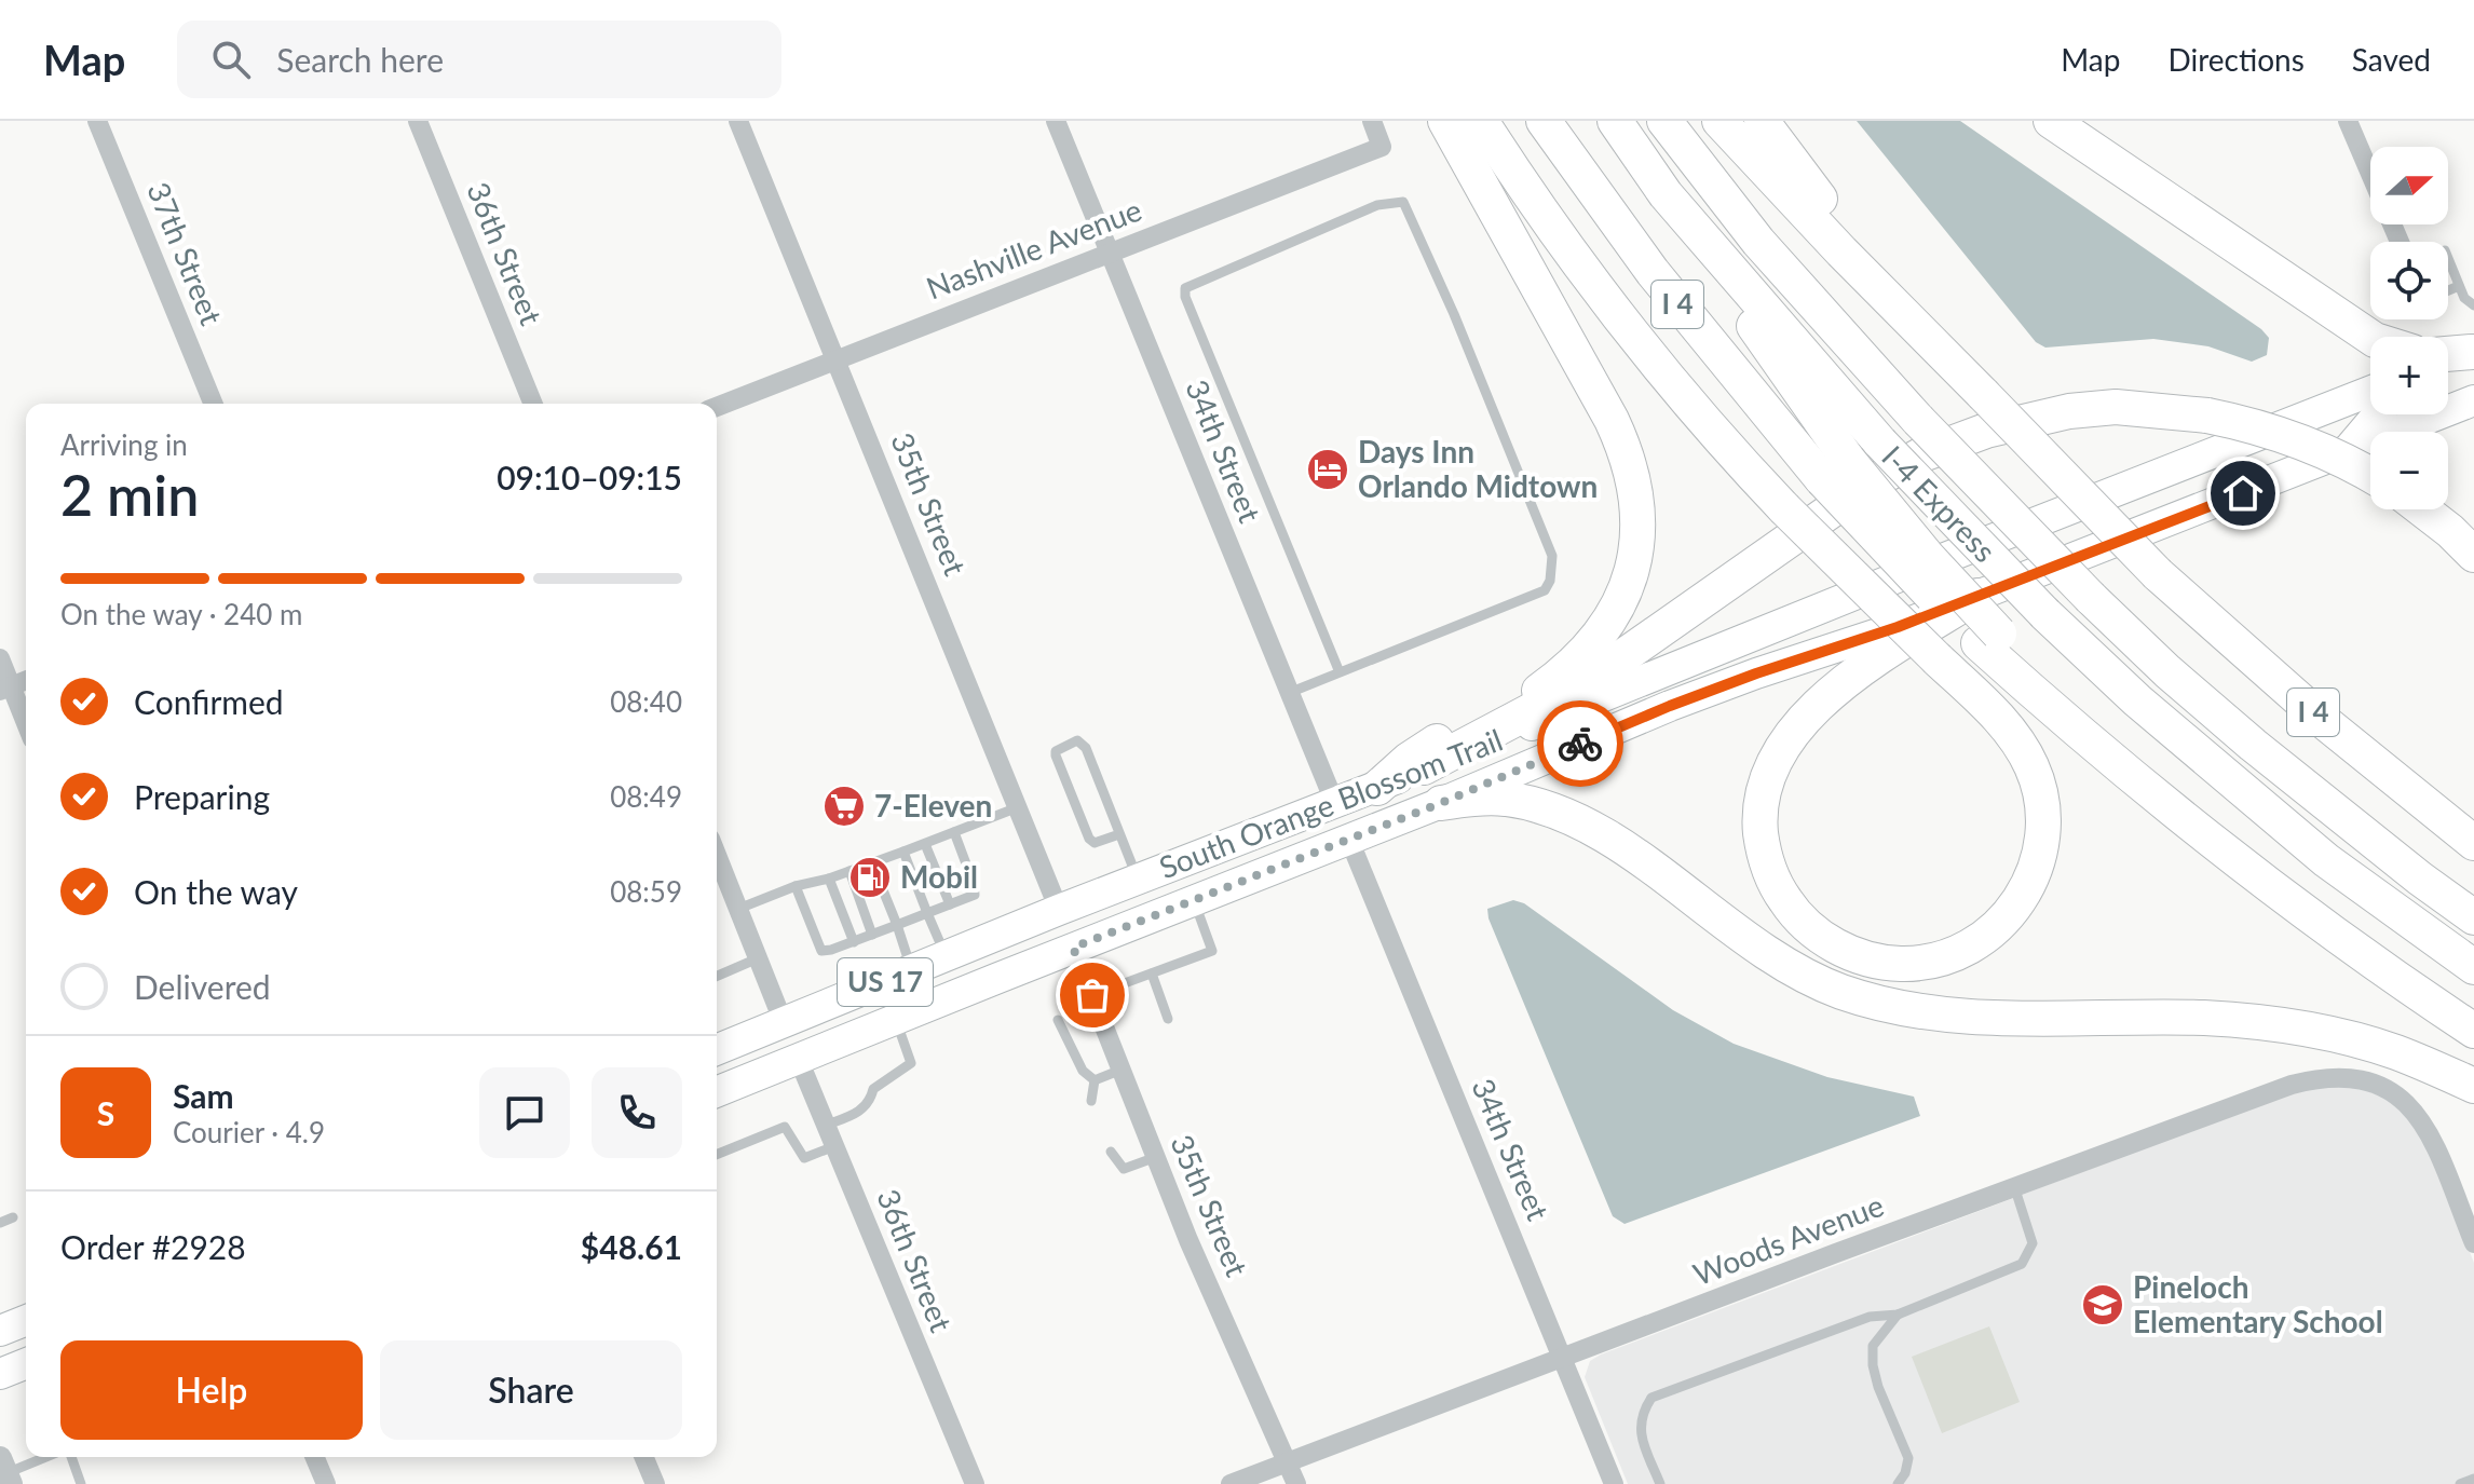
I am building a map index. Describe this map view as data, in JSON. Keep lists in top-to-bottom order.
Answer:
{
  "streets": {
    "highway": ["I 4", "I-4 Express"],
    "main road": ["South Orange Blossom Trail", "US 17"],
    "street": [
      "Nashville Avenue",
      "37th Street",
      "36th Street",
      "34th Street",
      "35th Street",
      "Woods Avenue"
    ]
  },
  "crossings": [
    ["Nashville Avenue", "34th Street"],
    ["Nashville Avenue", "35th Street"],
    ["36th Street", "South Orange Blossom Trail"],
    ["34th Street", "South Orange Blossom Trail"],
    ["34th Street", "Woods Avenue"],
    ["35th Street", "South Orange Blossom Trail"],
    ["35th Street", "Woods Avenue"]
  ],
  "places": {
    "hotel": ["Days Inn Orlando Midtown"],
    "supermarket": ["7-Eleven"],
    "fuel station": ["Mobil"],
    "school or university": ["Pineloch Elementary School"]
  },
  "north": "right",
  "page": {
    "header": "Map",
    "search": "Search here",
    "nav": ["Map", "Directions", "Saved"],
    "map_buttons": ["+", "−"],
    "heading": ["2 min", "Arriving in", "09:10–09:15"],
    "panel": [
      "Sam",
      "Courier · 4.9",
      "Order #2928",
      "$48.61"
    ],
    "bar": "On the way · 240 m",
    "list": [
      ["Confirmed", "08:40"],
      ["Preparing", "08:49"],
      ["On the way", "08:59"],
      "Delivered"
    ],
    "round": "S",
    "buttons": ["Help", "Share"]
  }
}
